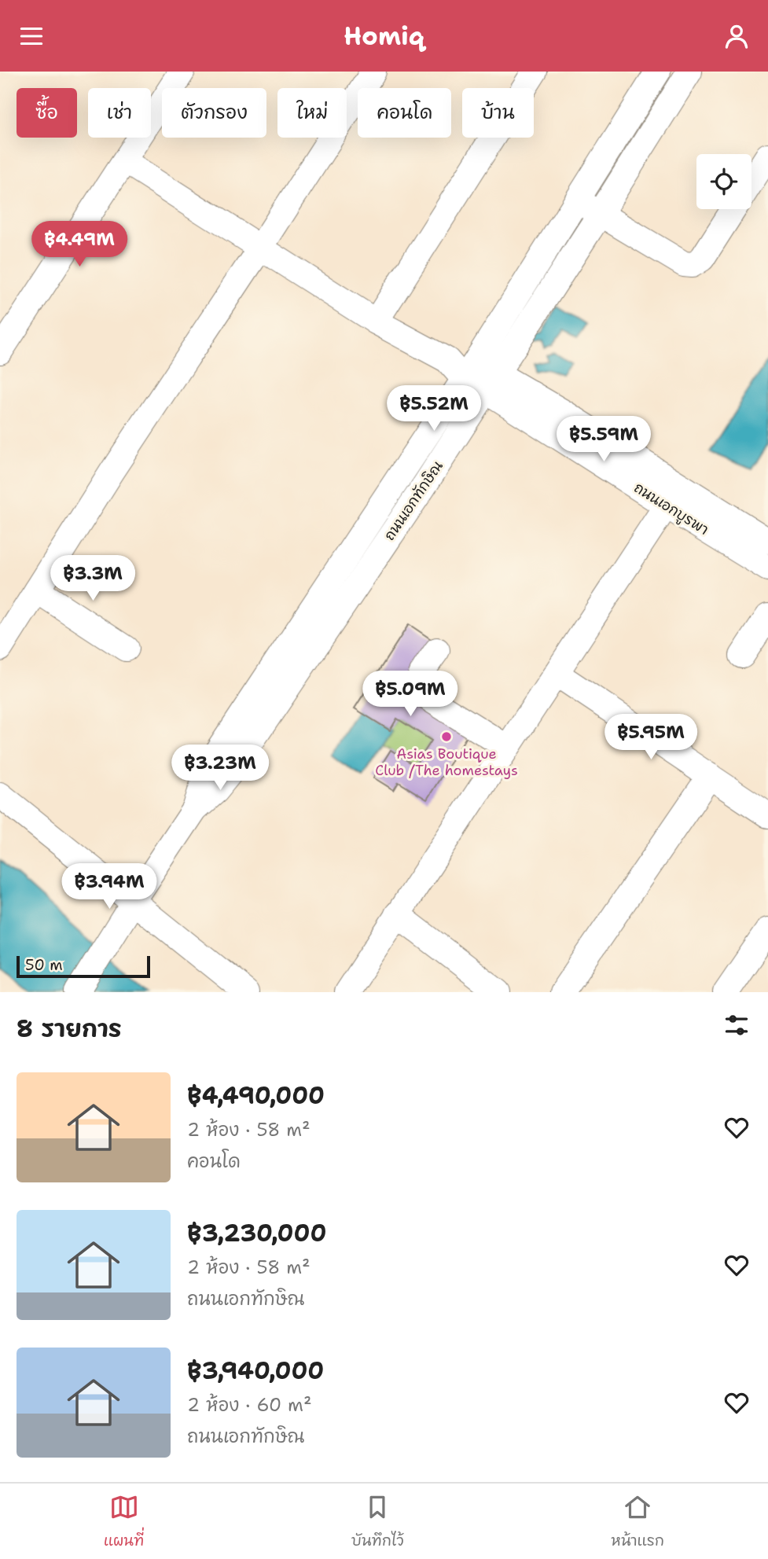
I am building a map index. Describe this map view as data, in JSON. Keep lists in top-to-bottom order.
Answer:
{
  "streets": {
    "street": ["ถนนเอกทักษิณ", "ถนนเอกบูรพา"]
  },
  "crossings": [
    ["ถนนเอกทักษิณ", "ถนนเอกบูรพา"]
  ],
  "places": ["Asias Boutique Club /The homestays"],
  "scale_bar": "50 m",
  "page": {
    "header": "Homiq",
    "chip": [
      "ซื้อ",
      "เช่า",
      "ตัวกรอง",
      "ใหม่",
      "คอนโด",
      "บ้าน"
    ],
    "price": [
      "฿4.49M",
      "฿5.52M",
      "฿5.59M",
      "฿3.3M",
      "฿5.09M",
      "฿5.95M",
      "฿3.23M",
      "฿3.94M"
    ],
    "scale": "50 m",
    "heading": "8 รายการ",
    "list": [
      {
        "name": "฿4,490,000",
        "note": "2 ห้อง · 58 m² · คอนโด"
      },
      {
        "name": "฿3,230,000",
        "note": "2 ห้อง · 58 m² · ถนนเอกทักษิณ"
      },
      {
        "name": "฿3,940,000",
        "note": "2 ห้อง · 60 m² · ถนนเอกทักษิณ"
      }
    ],
    "tabs": ["แผนที่", "บันทึกไว้", "หน้าแรก"]
  }
}
